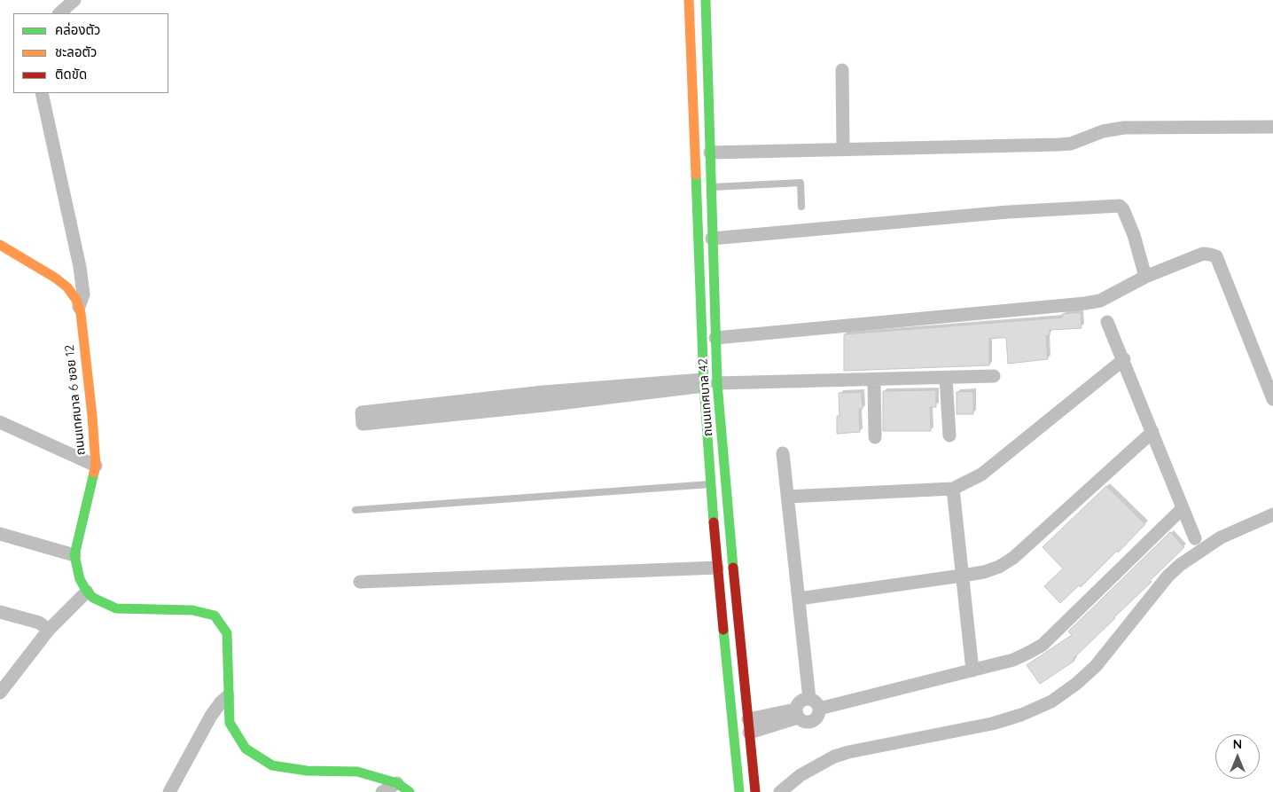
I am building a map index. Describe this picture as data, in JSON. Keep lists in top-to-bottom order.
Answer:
{
  "streets": {
    "street": ["ถนนเทศบาล 42", "ถนนเทศบาล 6 ซอย 12"]
  },
  "legend": ["คล่องตัว", "ชะลอตัว", "ติดขัด"],
  "north": "top"
}
